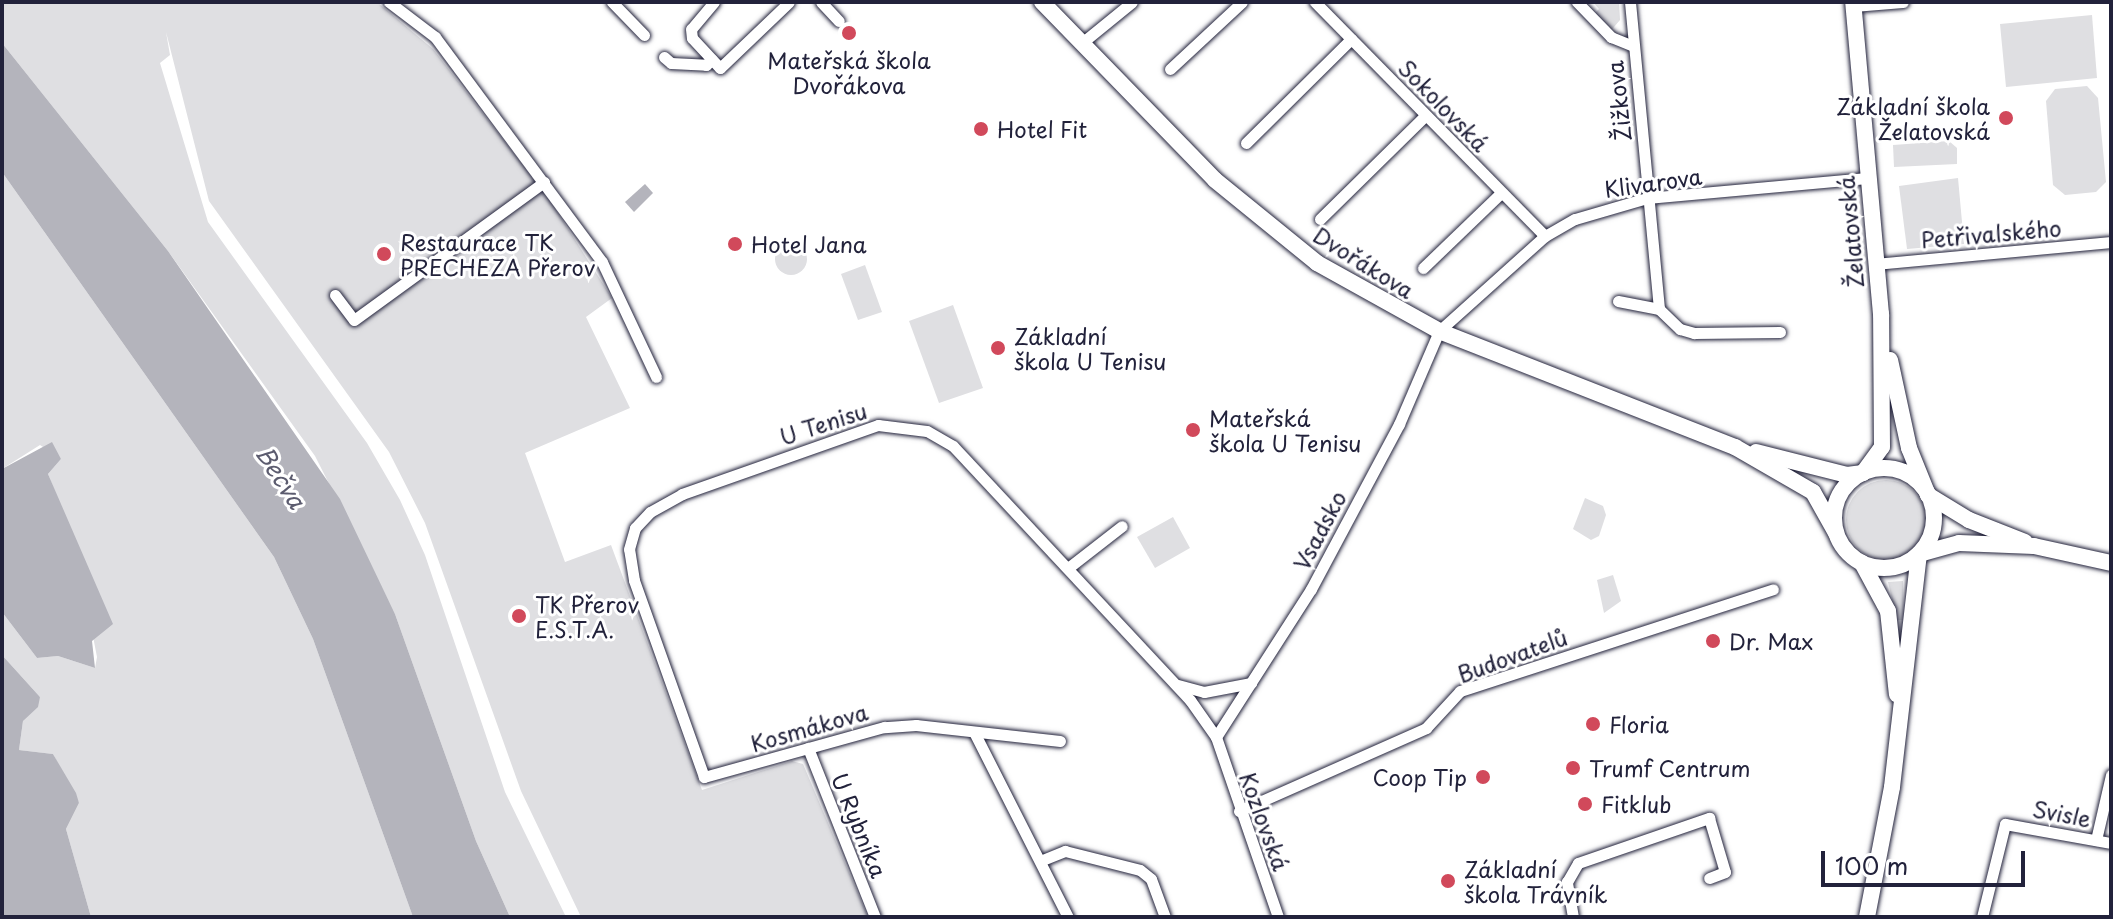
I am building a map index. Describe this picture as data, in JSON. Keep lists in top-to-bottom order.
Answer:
{
  "streets": {
    "main road": ["Želatovská", "Dvořákova"],
    "street": [
      "Žižkova",
      "Sokolovská",
      "Klivarova",
      "Petřivalského",
      "U Tenisu",
      "Vsadsko",
      "Budovatelů",
      "Kosmákova",
      "Svisle",
      "Kozlovská",
      "U Rybníka"
    ]
  },
  "crossings": [
    ["Žižkova", "Klivarova"],
    ["Sokolovská", "Klivarova"],
    ["Klivarova", "Želatovská"],
    ["Klivarova", "Dvořákova"],
    ["Klivarova", "Vsadsko"],
    ["Želatovská", "Petřivalského"],
    ["Želatovská", "Dvořákova"],
    ["Dvořákova", "Vsadsko"],
    ["U Tenisu", "Vsadsko"],
    ["U Tenisu", "Kosmákova"],
    ["U Tenisu", "Kozlovská"],
    ["Vsadsko", "Kozlovská"],
    ["Budovatelů", "Kozlovská"],
    ["Kosmákova", "U Rybníka"]
  ],
  "water": ["Bečva"],
  "places": [
    "Mateřská škola Dvořákova",
    "Základní škola Želatovská",
    "Hotel Fit",
    "Hotel Jana",
    "Restaurace TK PRECHEZA Přerov",
    "Základní škola U Tenisu",
    "Mateřská škola U Tenisu",
    "TK Přerov E.S.T.A.",
    "Dr. Max",
    "Floria",
    "Trumf Centrum",
    "Coop Tip",
    "Fitklub",
    "Základní škola Trávník"
  ],
  "scale_bar": "100 m"
}
